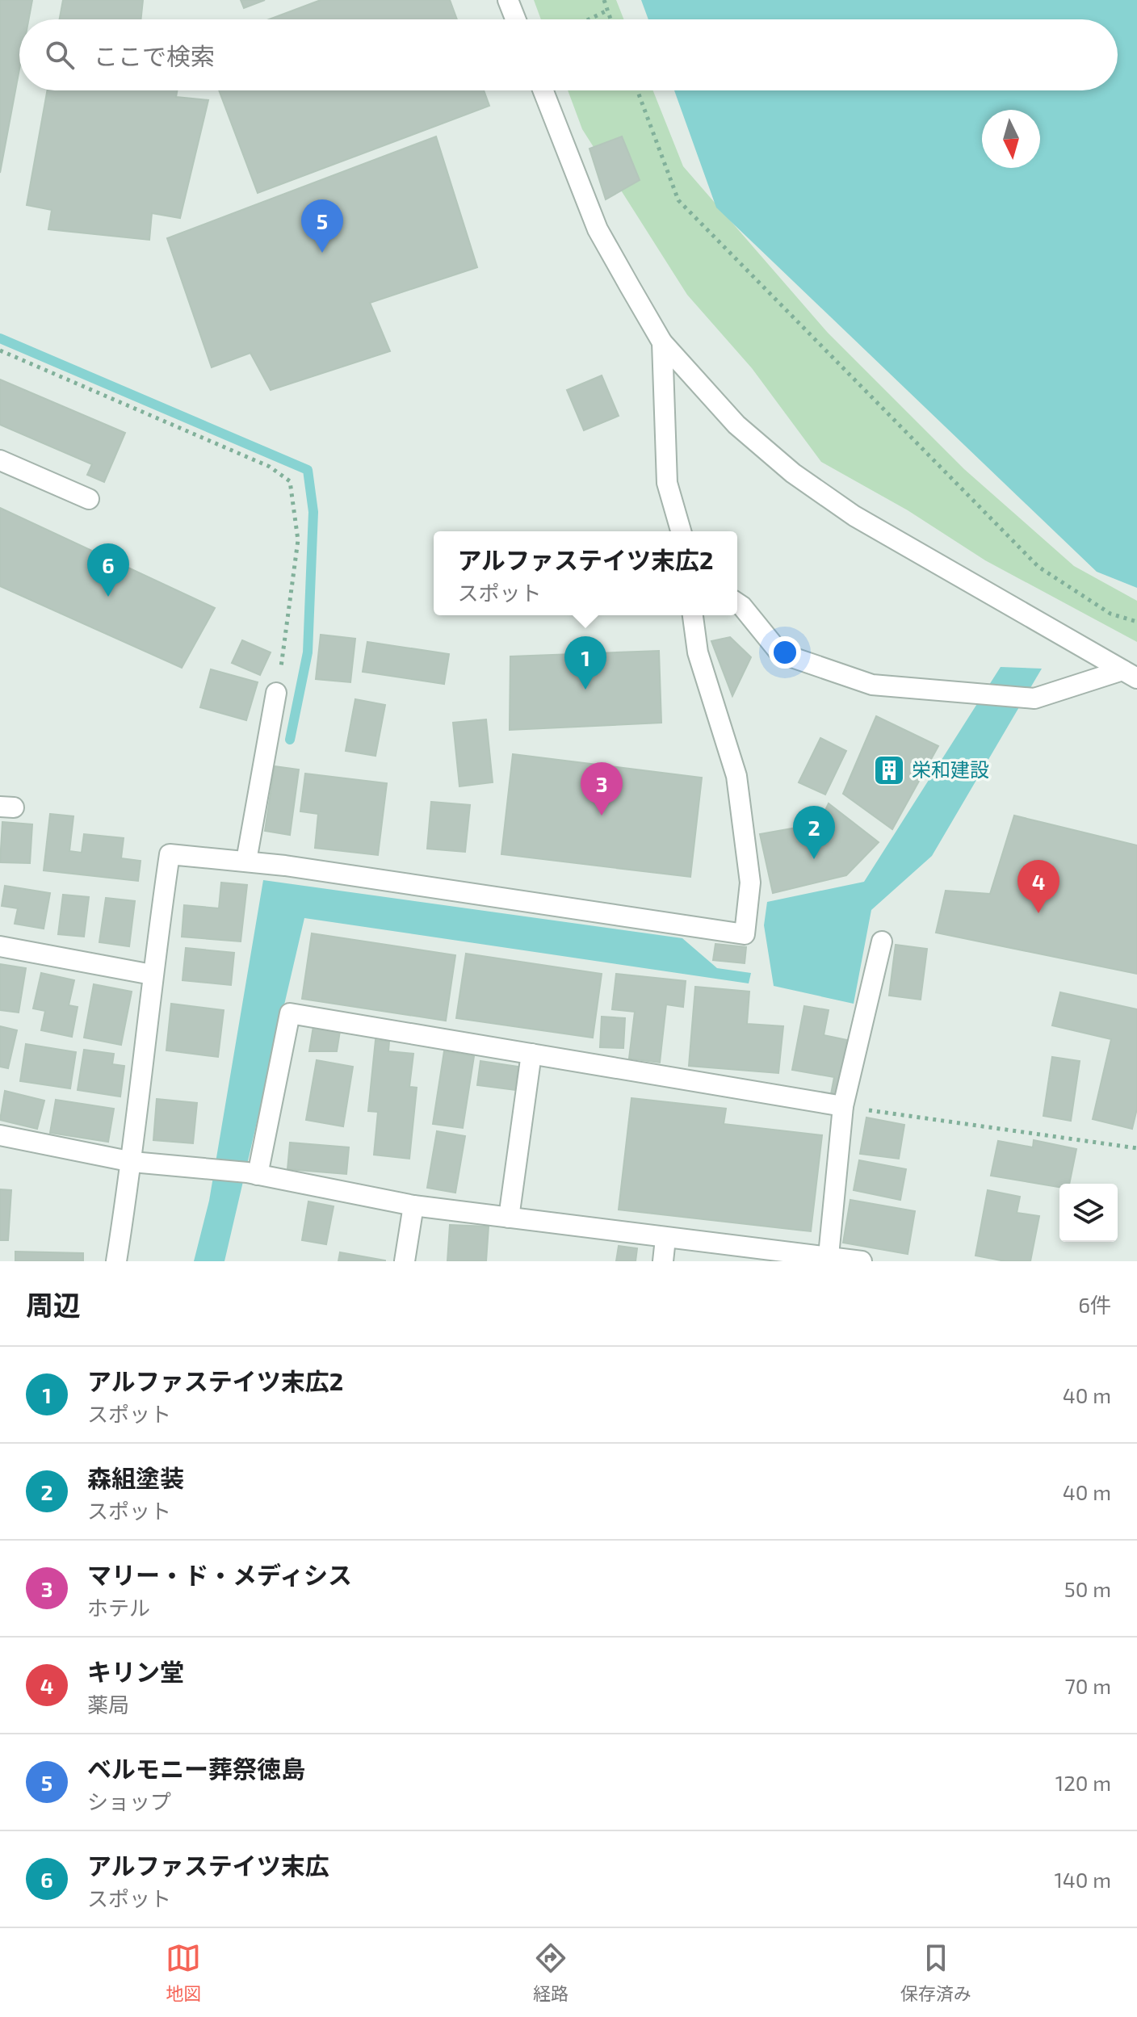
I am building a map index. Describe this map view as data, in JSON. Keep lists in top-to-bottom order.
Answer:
{
  "places": {
    "building": ["栄和建設"]
  },
  "north": "bottom",
  "page": {
    "search": "ここで検索",
    "pins": [
      "5",
      "6",
      "1",
      "3",
      "2",
      "4"
    ],
    "popup": ["アルファステイツ末広2", "スポット"],
    "heading": ["周辺", "6件"],
    "list": [
      {
        "mark": "1",
        "name": "アルファステイツ末広2",
        "note": "スポット",
        "value": "40 m"
      },
      {
        "mark": "2",
        "name": "森組塗装",
        "note": "スポット",
        "value": "40 m"
      },
      {
        "mark": "3",
        "name": "マリー・ド・メディシス",
        "note": "ホテル",
        "value": "50 m"
      },
      {
        "mark": "4",
        "name": "キリン堂",
        "note": "薬局",
        "value": "70 m"
      },
      {
        "mark": "5",
        "name": "ベルモニー葬祭徳島",
        "note": "ショップ",
        "value": "120 m"
      },
      {
        "mark": "6",
        "name": "アルファステイツ末広",
        "note": "スポット",
        "value": "140 m"
      }
    ],
    "nav": ["地図", "経路", "保存済み"]
  }
}
